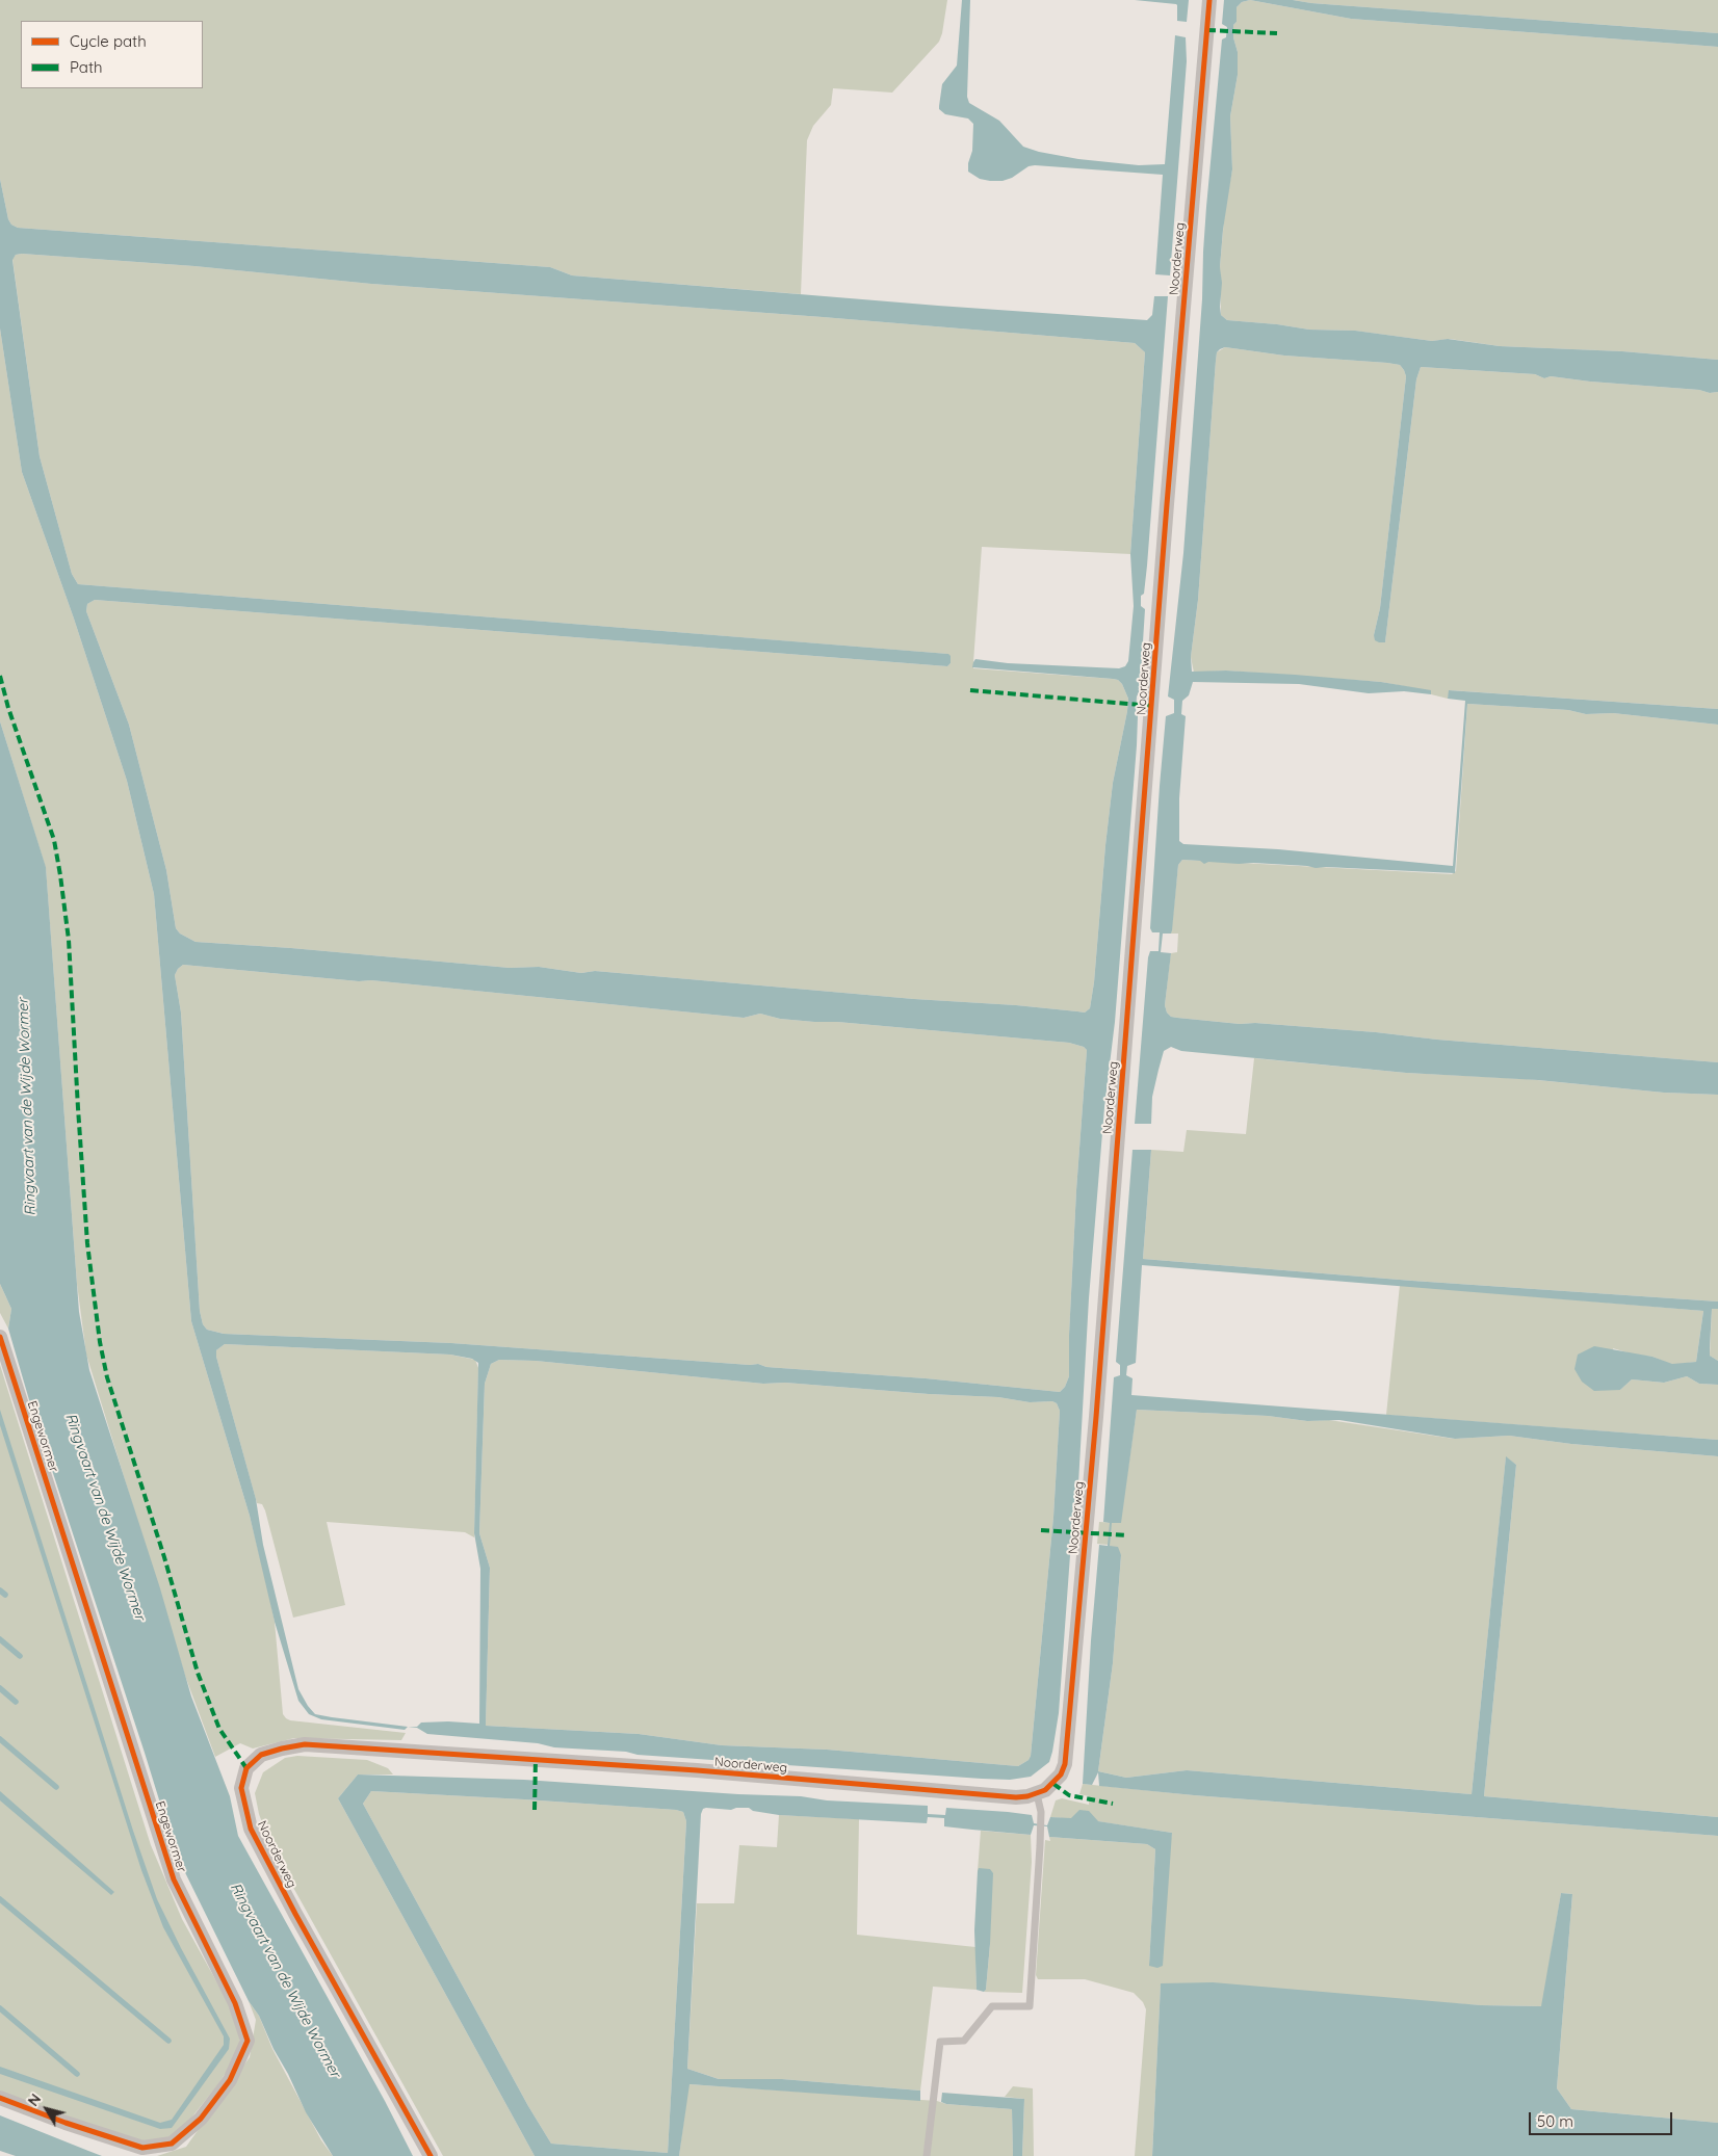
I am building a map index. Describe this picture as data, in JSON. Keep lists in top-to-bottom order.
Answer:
{
  "streets": {
    "street": ["Noorderweg", "Engewormer"]
  },
  "water": ["Ringvaart van de Wijde Wormer"],
  "legend": ["Cycle path", "Path"],
  "scale_bar": "50 m",
  "north": "top left"
}
